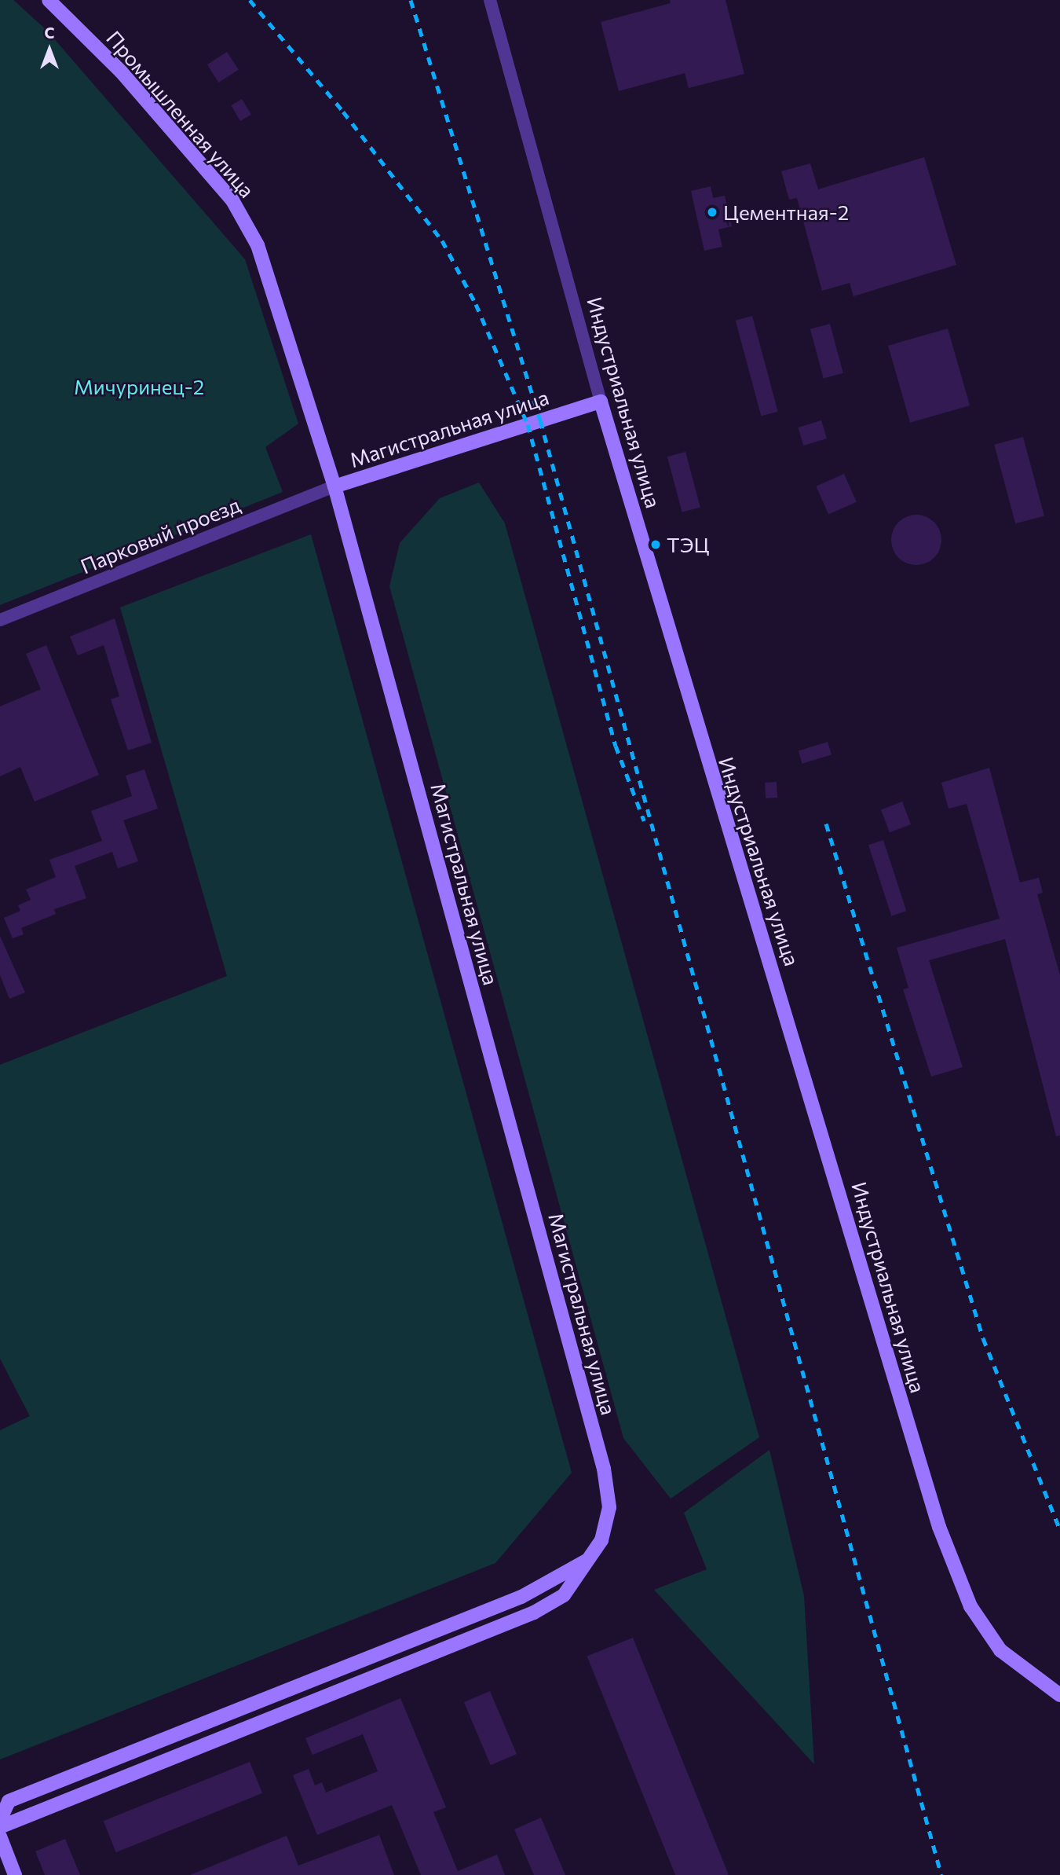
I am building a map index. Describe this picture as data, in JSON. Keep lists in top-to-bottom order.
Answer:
{
  "streets": {
    "street": [
      "Промышленная улица",
      "Индустриальная улица",
      "Магистральная улица",
      "Парковый проезд"
    ]
  },
  "crossings": [
    ["Промышленная улица", "Магистральная улица"],
    ["Промышленная улица", "Парковый проезд"],
    ["Индустриальная улица", "Магистральная улица"],
    ["Магистральная улица", "Парковый проезд"]
  ],
  "parks": ["Мичуринец-2"],
  "places": ["Цементная-2", "ТЭЦ"],
  "north": "top"
}
